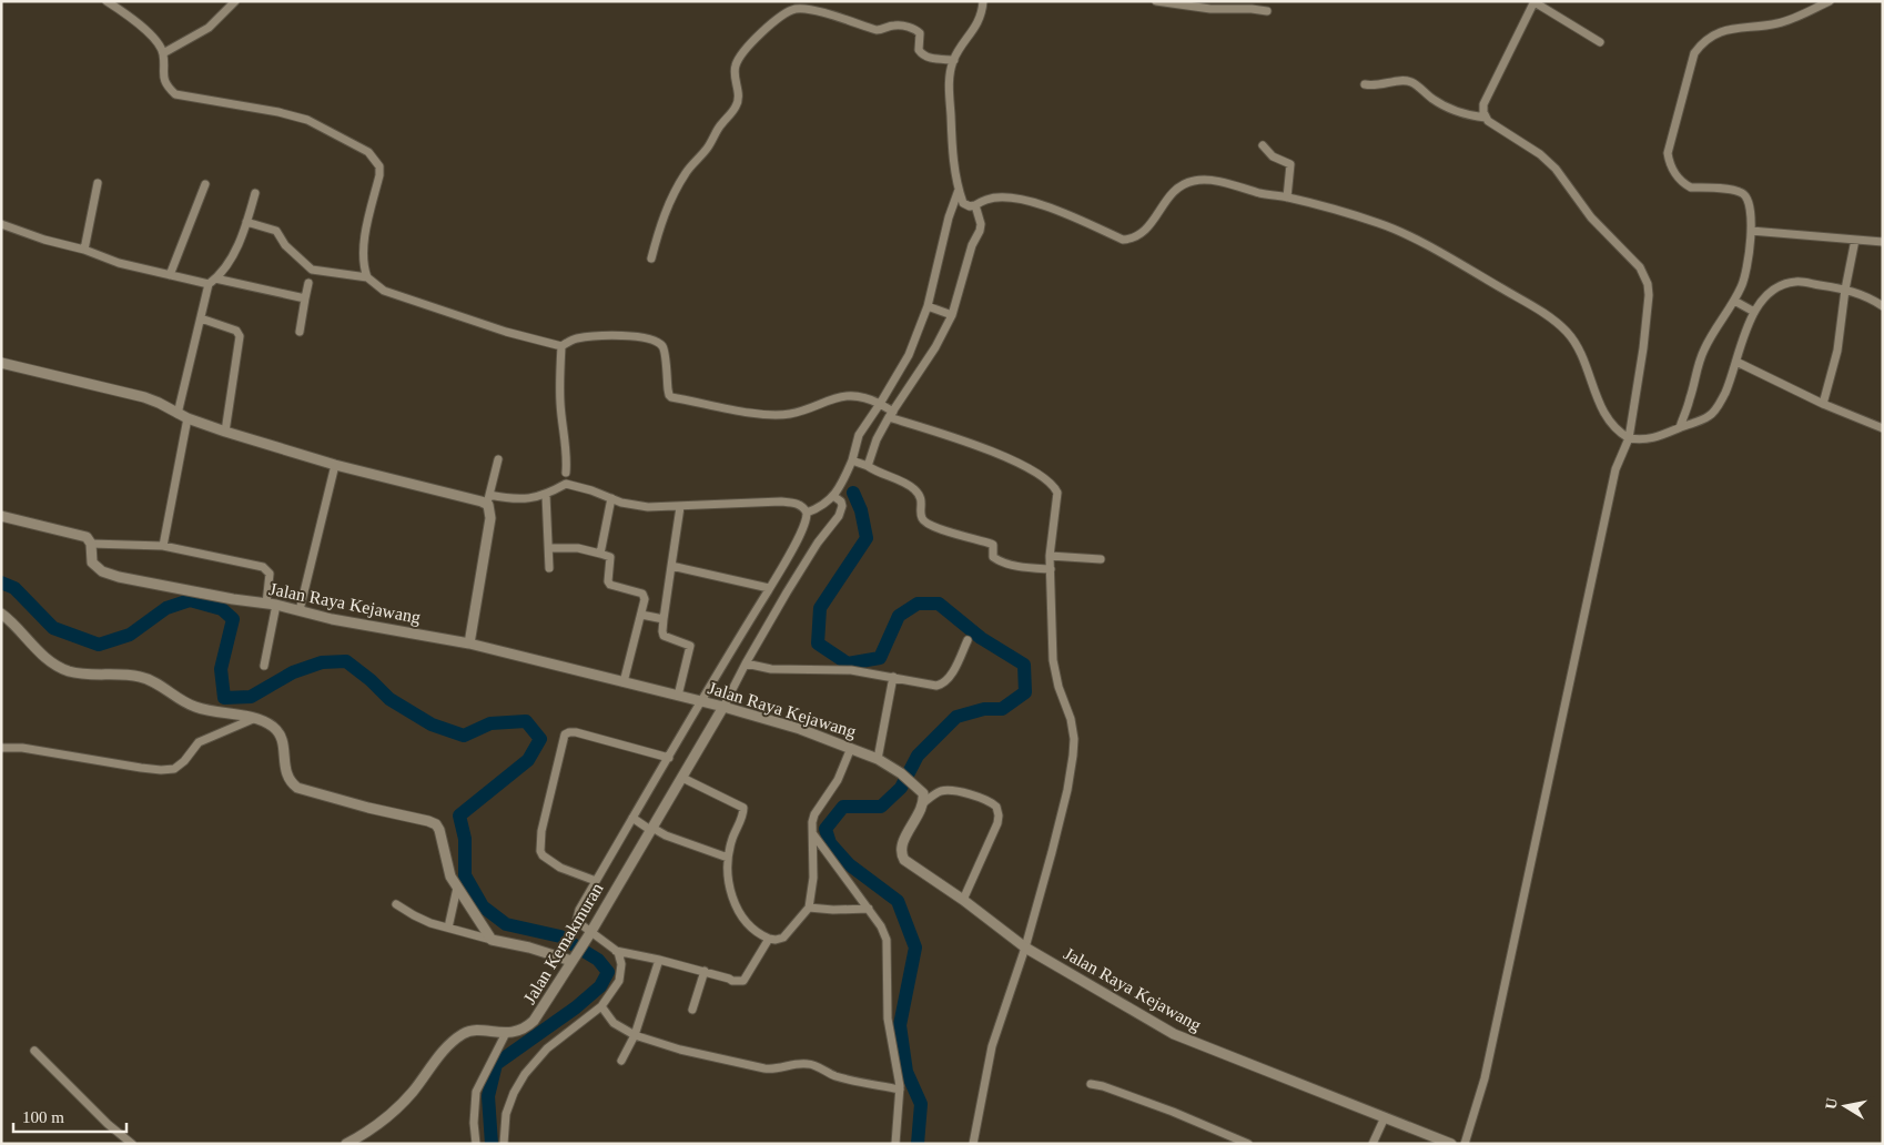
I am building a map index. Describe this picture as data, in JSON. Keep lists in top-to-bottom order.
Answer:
{
  "streets": {
    "street": ["Jalan Raya Kejawang", "Jalan Kemakmuran"]
  },
  "crossings": [
    ["Jalan Raya Kejawang", "Jalan Kemakmuran"]
  ],
  "scale_bar": "100 m",
  "north": "left"
}
